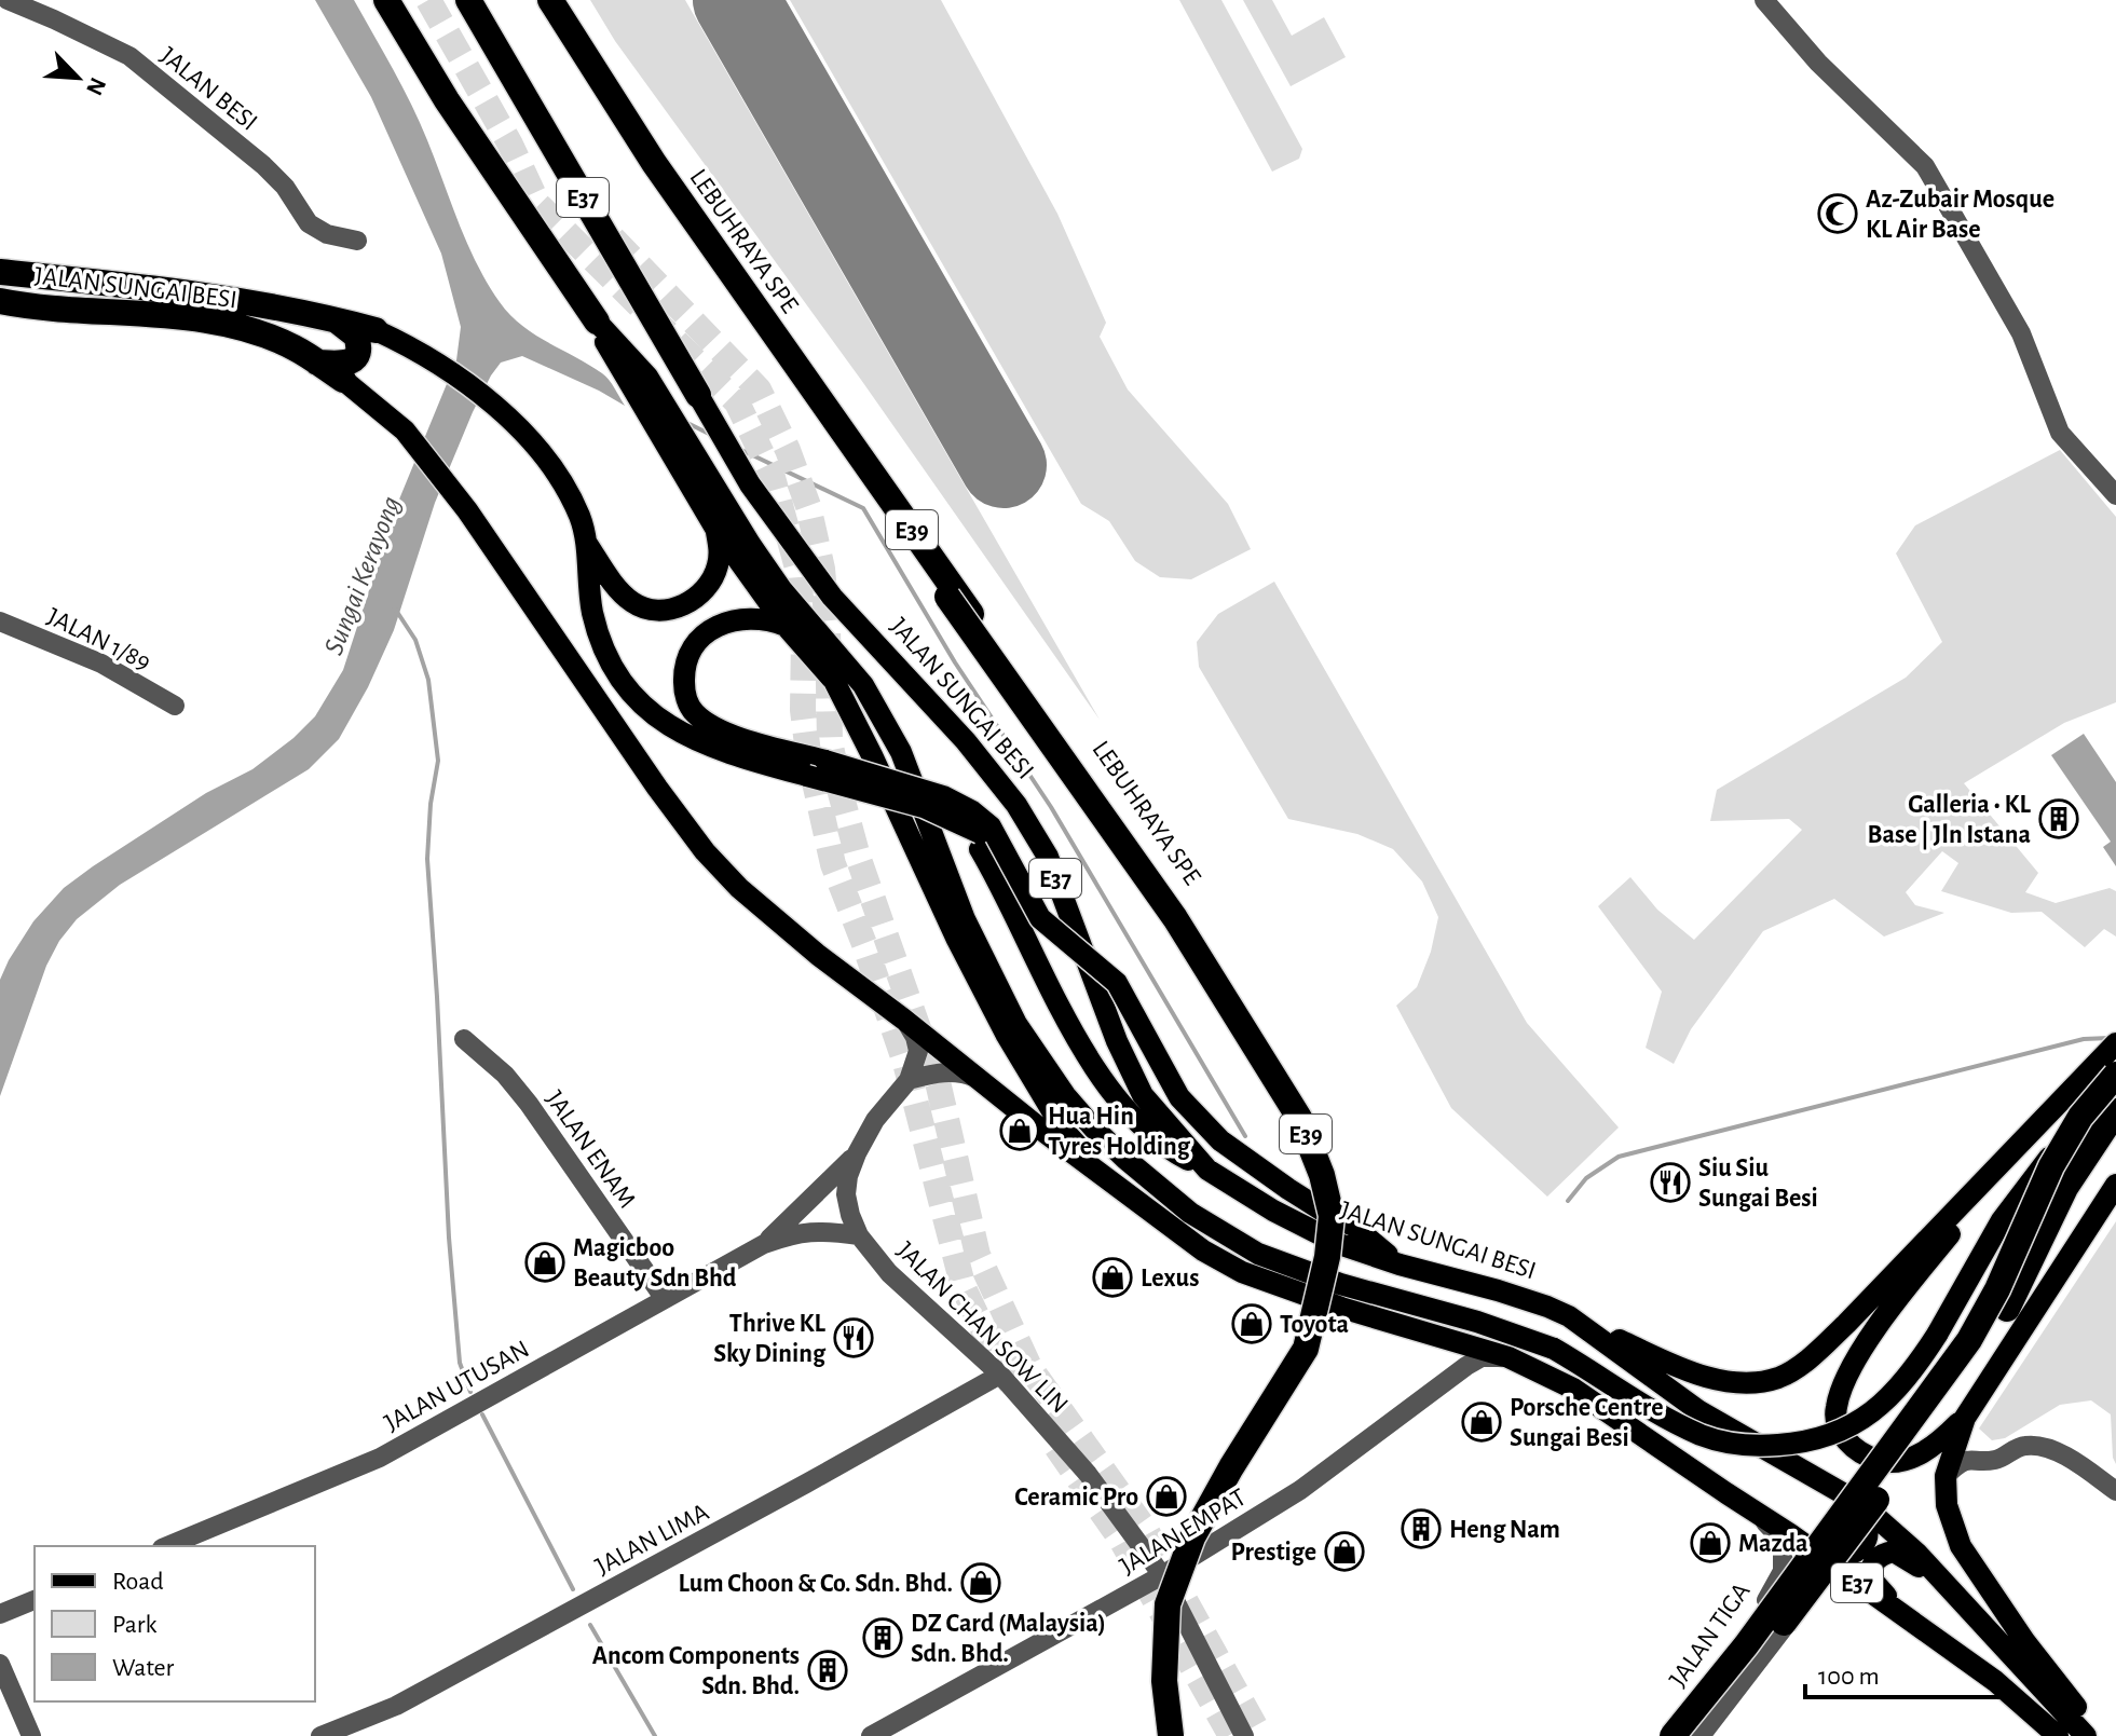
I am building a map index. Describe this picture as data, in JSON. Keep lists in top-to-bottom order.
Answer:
{
  "streets": {
    "highway": [
      "E37",
      "LEBUHRAYA SPE",
      "JALAN SUNGAI BESI",
      "E39"
    ],
    "street": [
      "JALAN BESI",
      "JALAN 1/89",
      "JALAN ENAM",
      "JALAN CHAN SOW LIN",
      "JALAN UTUSAN",
      "JALAN EMPAT",
      "JALAN LIMA",
      "JALAN TIGA"
    ]
  },
  "crossings": [
    ["E37", "JALAN SUNGAI BESI"],
    ["E37", "JALAN EMPAT"],
    ["E37", "JALAN TIGA"],
    ["JALAN ENAM", "JALAN UTUSAN"],
    ["JALAN CHAN SOW LIN", "JALAN UTUSAN"],
    ["JALAN CHAN SOW LIN", "JALAN EMPAT"],
    ["JALAN CHAN SOW LIN", "JALAN LIMA"]
  ],
  "water": ["Sungai Kerayong"],
  "places": {
    "mosque": ["Az-Zubair Mosque KL Air Base"],
    "building": [
      "Galleria • KL Base | Jln Istana",
      "Heng Nam",
      "DZ Card (Malaysia) Sdn. Bhd.",
      "Ancom Components Sdn. Bhd."
    ],
    "shop": [
      "Hua Hin Tyres Holding",
      "Magicboo Beauty Sdn Bhd",
      "Lexus",
      "Toyota",
      "Porsche Centre Sungai Besi",
      "Ceramic Pro",
      "Mazda",
      "Prestige",
      "Lum Choon & Co. Sdn. Bhd."
    ],
    "restaurant": ["Siu Siu Sungai Besi", "Thrive KL Sky Dining"]
  },
  "legend": ["Road", "Park", "Water"],
  "scale_bar": "100 m",
  "north": "bottom right"
}
